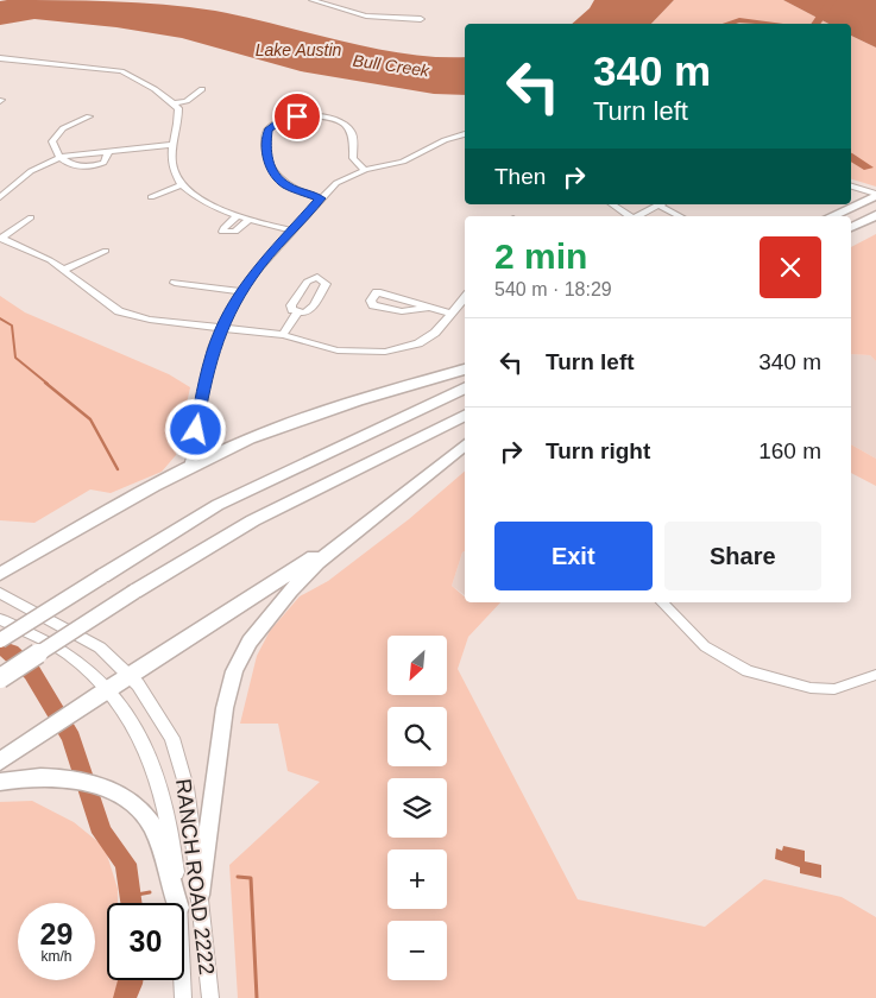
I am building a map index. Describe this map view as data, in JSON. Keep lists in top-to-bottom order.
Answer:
{
  "streets": {
    "main road": ["RANCH ROAD 2222"]
  },
  "water": ["Lake Austin", "Bull Creek"],
  "north": "bottom left",
  "page": {
    "turn": ["340 m", "Turn left"],
    "then": "Then",
    "heading": ["2 min", "540 m · 18:29"],
    "list": [
      {
        "name": "Turn left",
        "value": "340 m"
      },
      {
        "name": "Turn right",
        "value": "160 m"
      }
    ],
    "buttons": ["Exit", "Share"],
    "map_buttons": ["+", "−"],
    "speed": "29 km/h",
    "limit": "30"
  }
}
